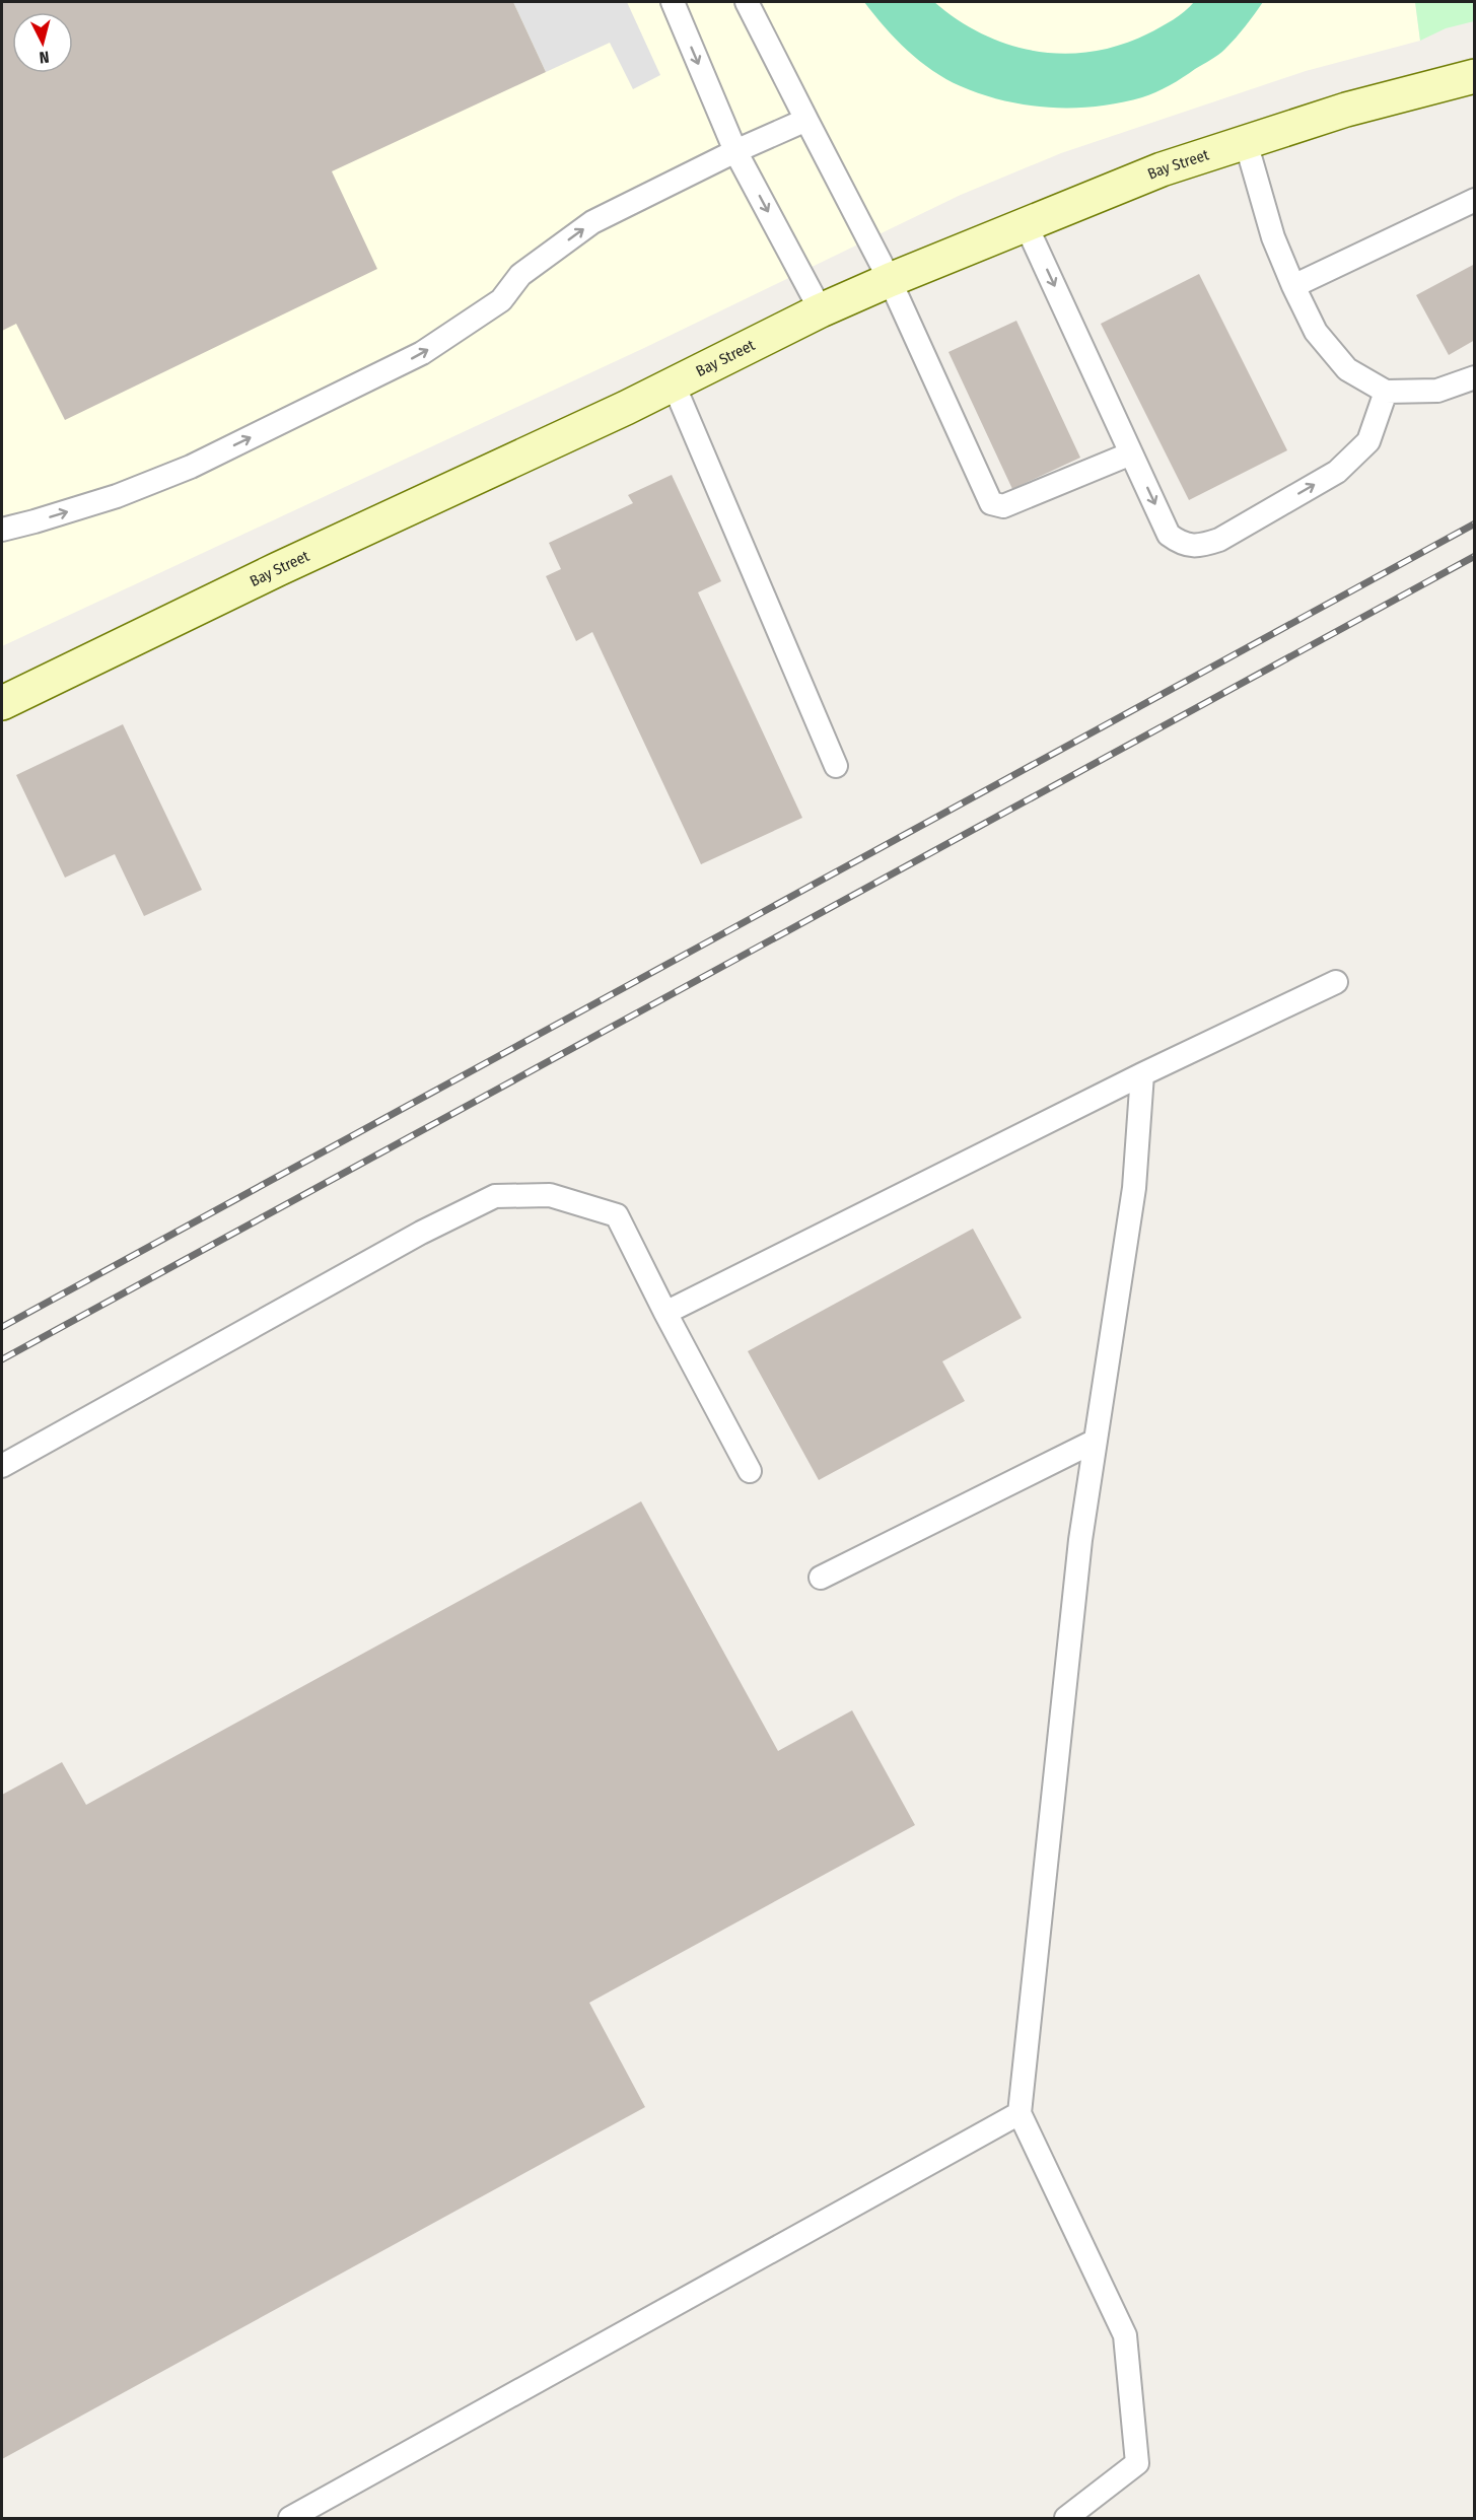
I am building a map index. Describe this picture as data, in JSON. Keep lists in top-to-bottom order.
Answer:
{
  "streets": {
    "main road": ["Bay Street"]
  },
  "north": "bottom"
}
